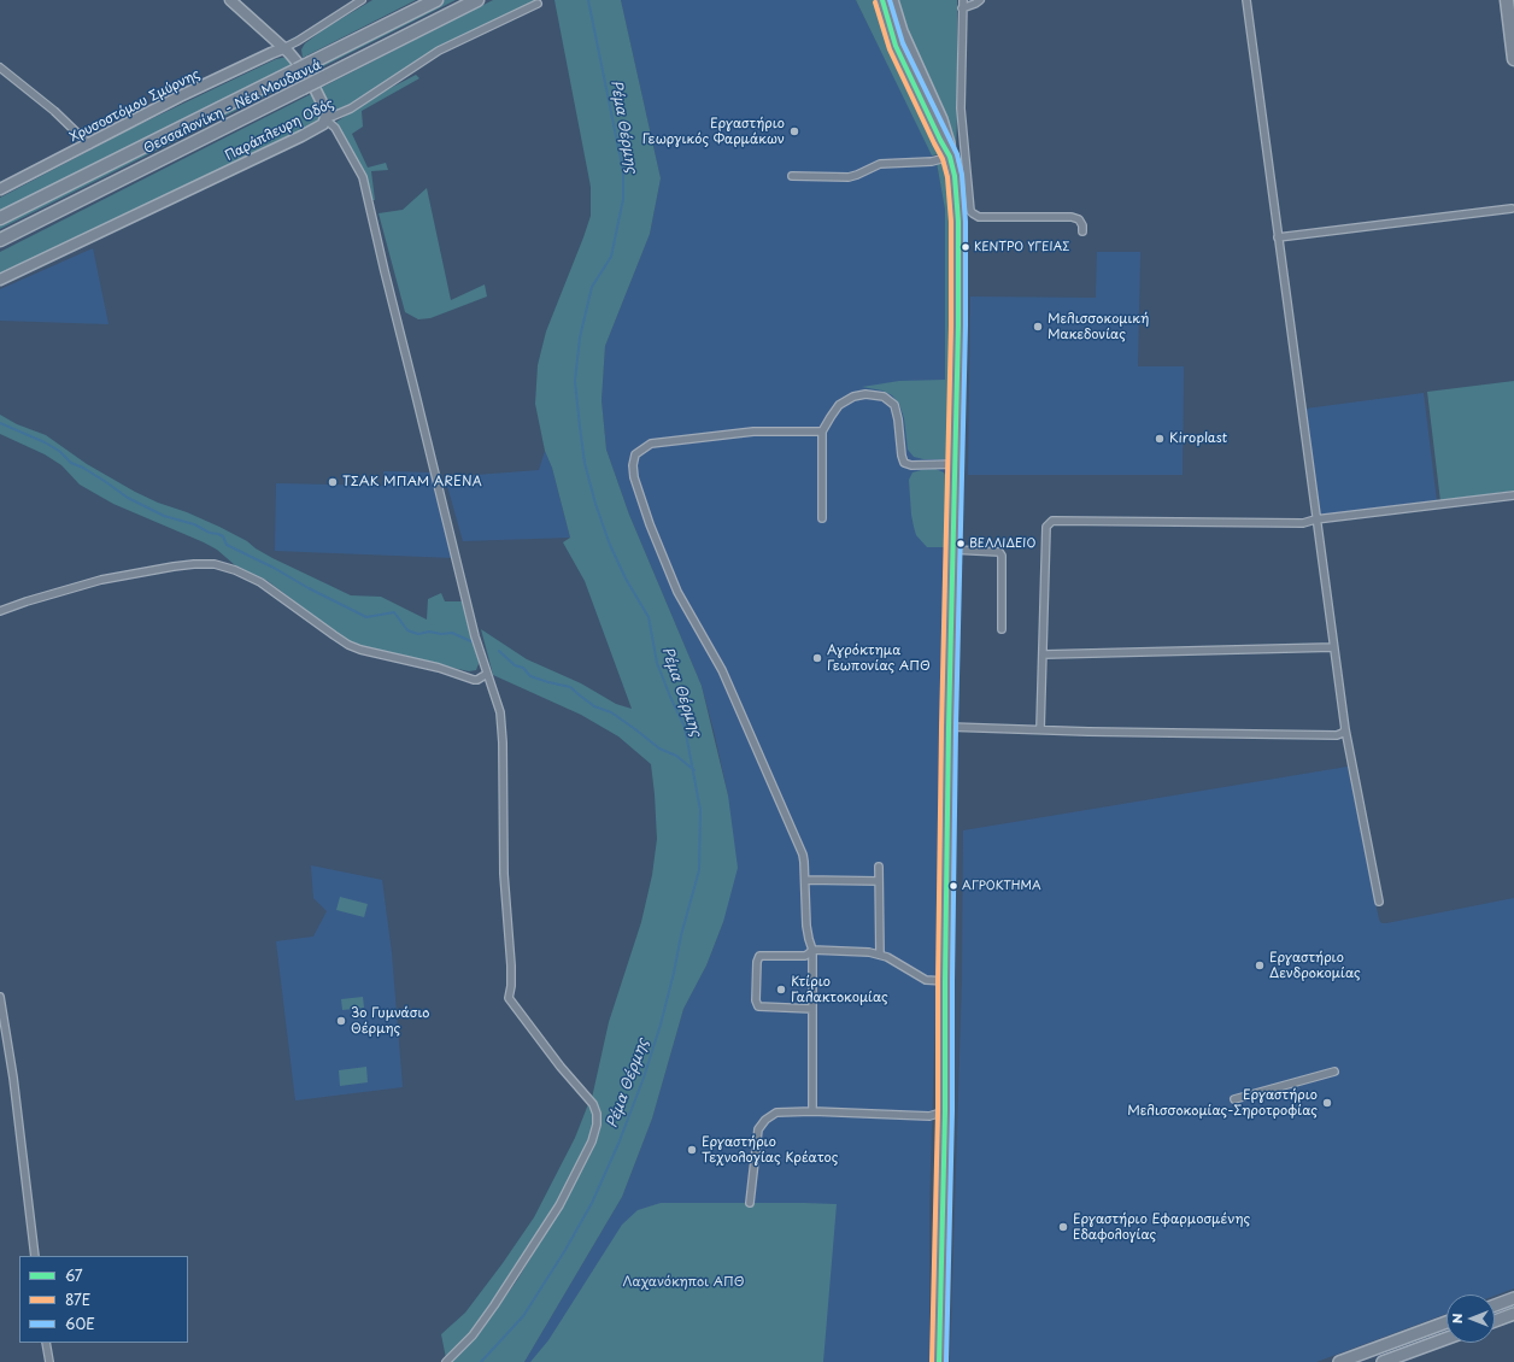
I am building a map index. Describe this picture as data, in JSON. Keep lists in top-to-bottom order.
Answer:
{
  "streets": {
    "highway": ["Θεσσαλονίκη - Νέα Μουδανιά"],
    "street": ["Χρυσοστόμου Σμύρνης", "Παράπλευρη Οδός"]
  },
  "water": ["Ρέμα Θέρμης"],
  "parks": ["Λαχανόκηποι ΑΠΘ"],
  "places": [
    "Εργαστήριο Γεωργικός Φαρμάκων",
    "ΚΕΝΤΡΟ ΥΓΕΙΑΣ",
    "Μελισσοκομική Μακεδονίας",
    "Kiroplast",
    "ΤΣΑΚ ΜΠΑΜ ARENA",
    "ΒΕΛΛΙΔΕΙΟ",
    "Αγρόκτημα Γεωπονίας ΑΠΘ",
    "ΑΓΡΟΚΤΗΜΑ",
    "Εργαστήριο Δενδροκομίας",
    "Κτίριο Γαλακτοκομίας",
    "3ο Γυμνάσιο Θέρμης",
    "Εργαστήριο Μελισσοκομίας-Σηροτροφίας",
    "Εργαστήριο Τεχνολογίας Κρέατος",
    "Εργαστήριο Εφαρμοσμένης Εδαφολογίας"
  ],
  "lines": ["transit line 67", "transit line 60Ε", "transit line 87Ε"],
  "legend": ["67", "87Ε", "60Ε"],
  "north": "left"
}
